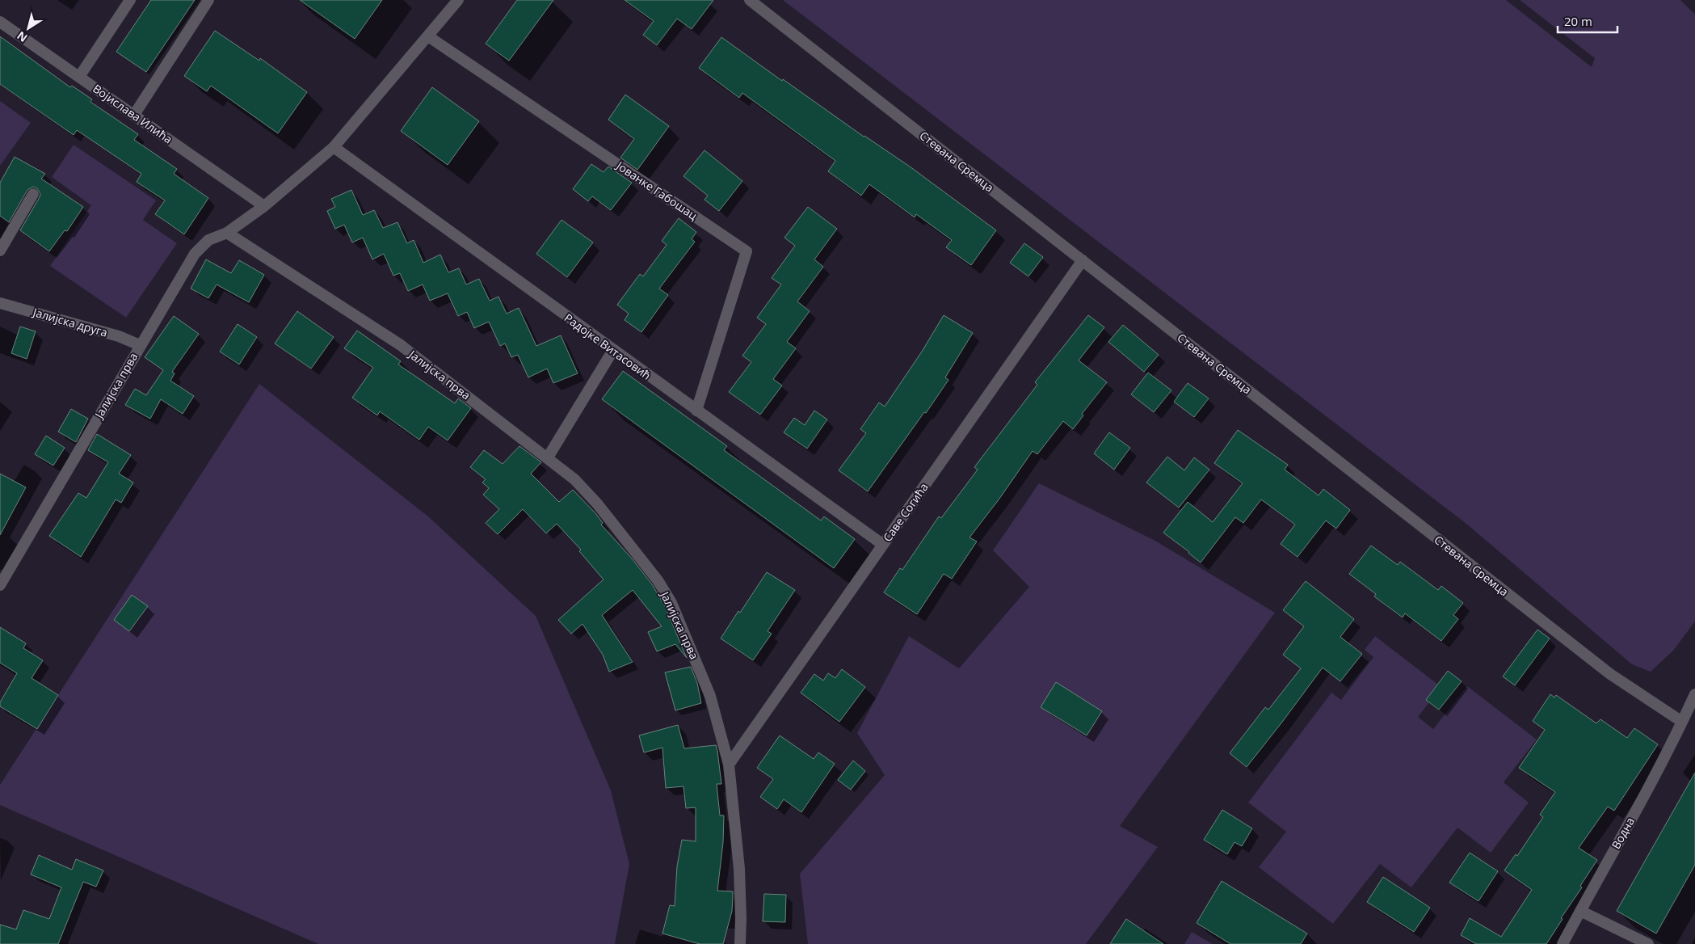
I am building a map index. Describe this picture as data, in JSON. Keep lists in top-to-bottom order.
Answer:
{
  "streets": {
    "street": [
      "Војислава Илића",
      "Стевана Сремца",
      "Јованке Габошац",
      "Јалијска друга",
      "Радојке Витасовић",
      "Јалијска прва",
      "Саве Согића",
      "Водна"
    ]
  },
  "crossings": [
    ["Стевана Сремца", "Саве Согића"],
    ["Стевана Сремца", "Водна"],
    ["Јованке Габошац", "Радојке Витасовић"],
    ["Јалијска друга", "Јалијска прва"],
    ["Радојке Витасовић", "Саве Согића"],
    ["Јалијска прва", "Саве Согића"]
  ],
  "scale_bar": "20 m",
  "north": "bottom left"
}
